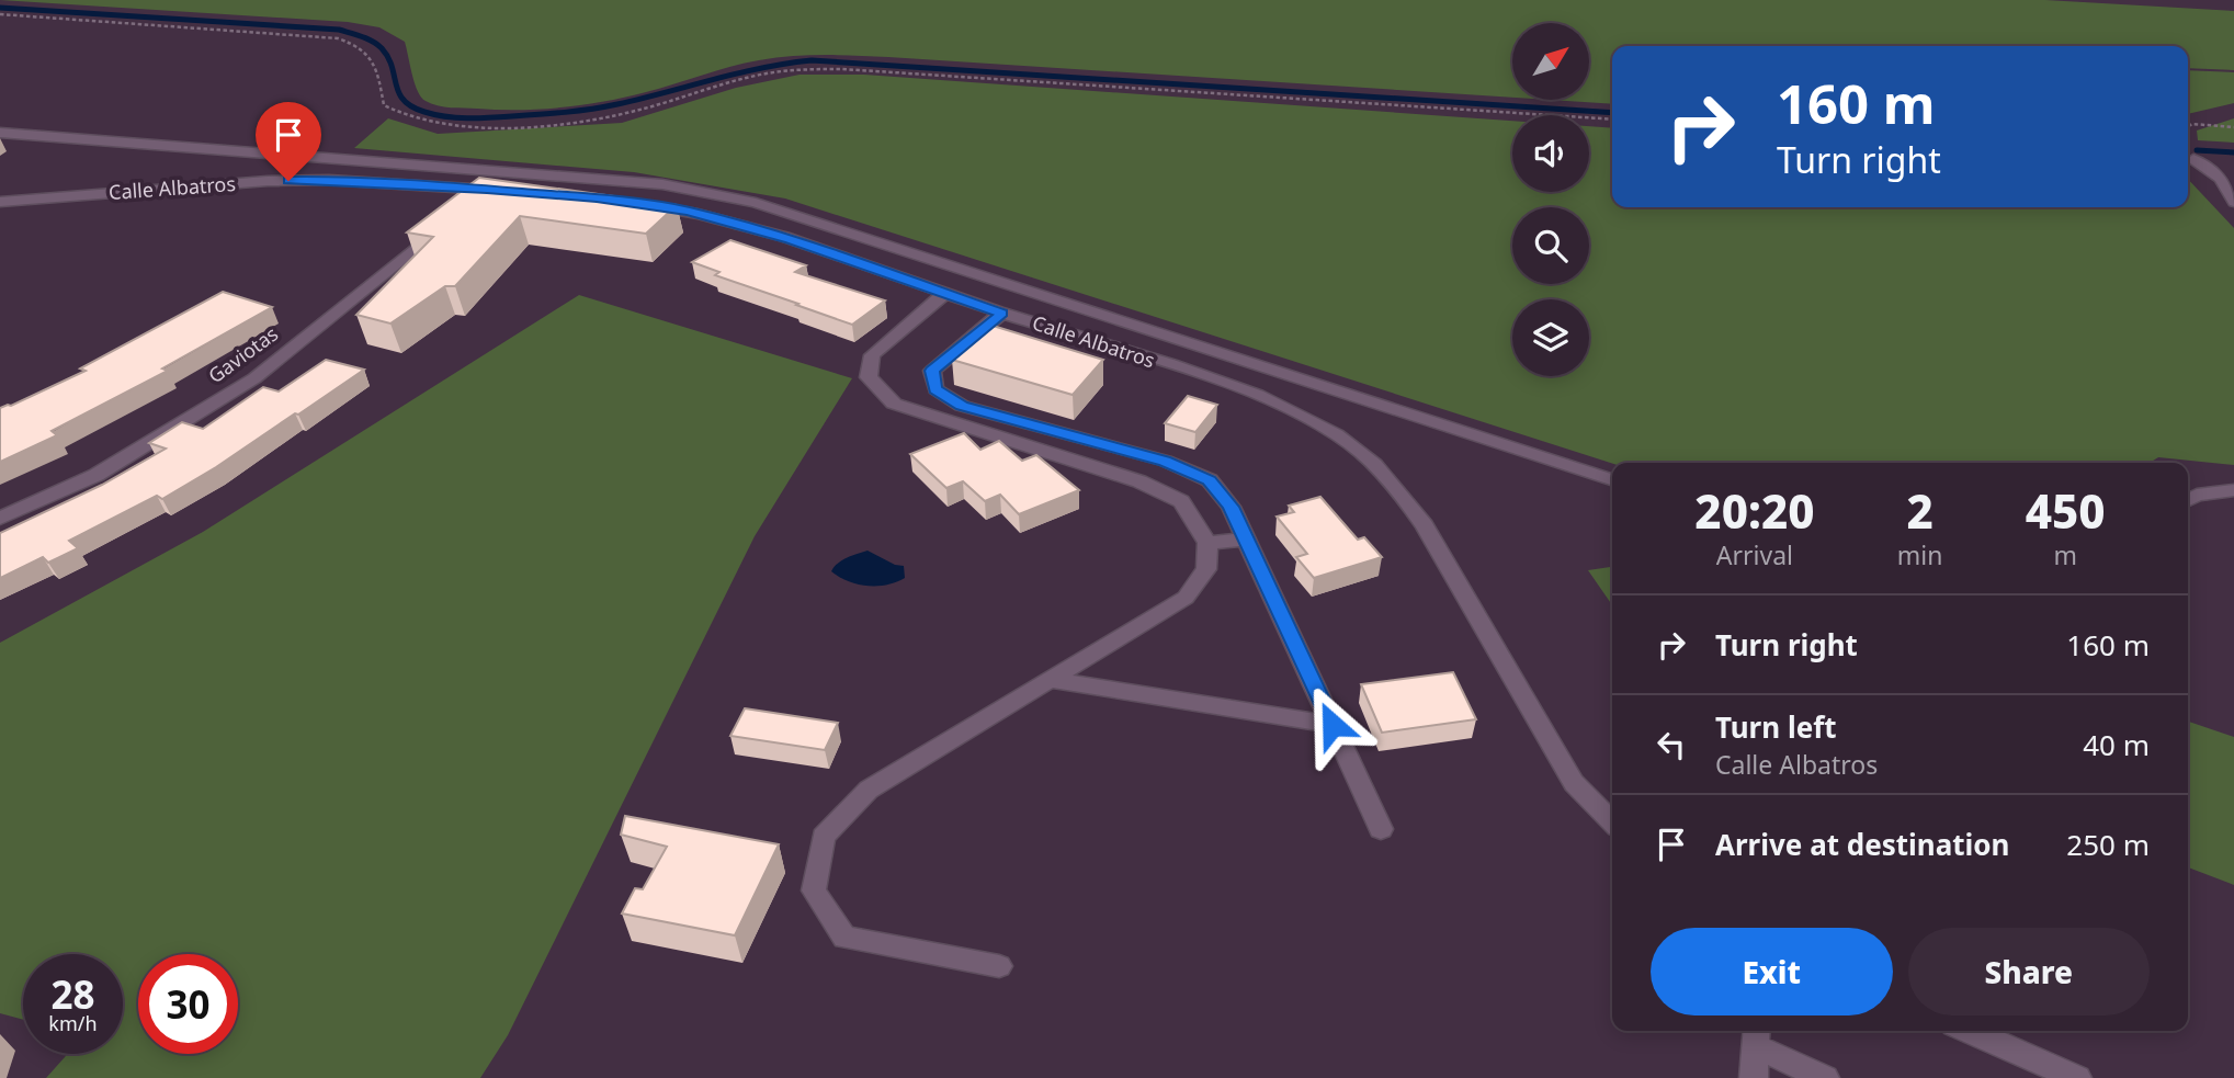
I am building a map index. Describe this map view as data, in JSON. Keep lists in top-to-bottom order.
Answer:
{
  "streets": {
    "street": ["Calle Albatros", "Gaviotas"]
  },
  "north": "top right",
  "page": {
    "turn": ["160 m", "Turn right"],
    "eta": [
      "20:20",
      "Arrival",
      "2",
      "min",
      "450",
      "m"
    ],
    "list": [
      {
        "name": "Turn right",
        "value": "160 m"
      },
      {
        "name": "Turn left",
        "note": "Calle Albatros",
        "value": "40 m"
      },
      {
        "name": "Arrive at destination",
        "value": "250 m"
      }
    ],
    "buttons": ["Exit", "Share"],
    "speed": "28 km/h",
    "limit": "30"
  }
}
